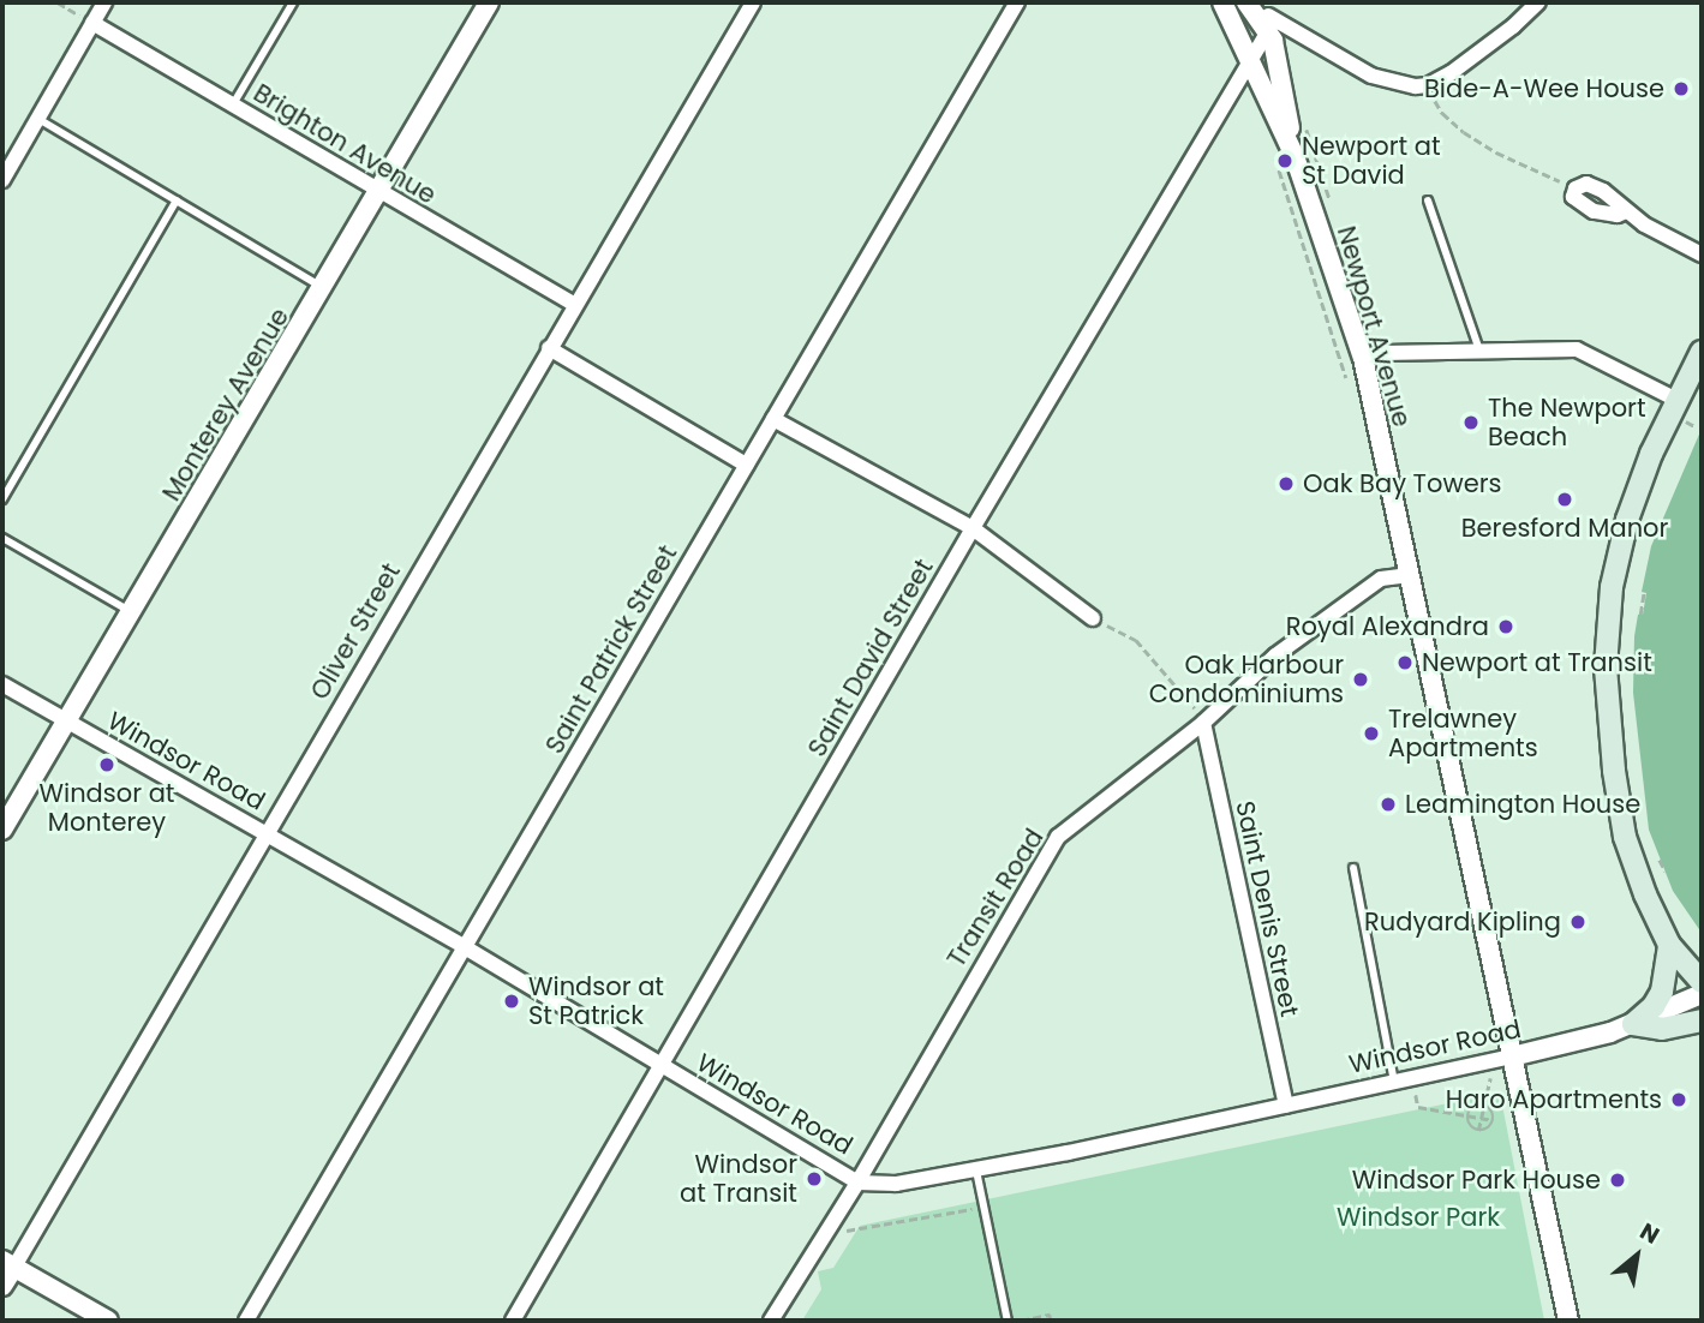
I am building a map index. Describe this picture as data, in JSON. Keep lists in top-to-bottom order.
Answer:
{
  "streets": {
    "street": [
      "Brighton Avenue",
      "Newport Avenue",
      "Monterey Avenue",
      "Oliver Street",
      "Saint Patrick Street",
      "Saint David Street",
      "Windsor Road",
      "Transit Road",
      "Saint Denis Street"
    ]
  },
  "crossings": [
    ["Brighton Avenue", "Monterey Avenue"],
    ["Brighton Avenue", "Oliver Street"],
    ["Newport Avenue", "Saint David Street"],
    ["Newport Avenue", "Windsor Road"],
    ["Newport Avenue", "Transit Road"],
    ["Monterey Avenue", "Windsor Road"],
    ["Oliver Street", "Windsor Road"],
    ["Saint Patrick Street", "Windsor Road"],
    ["Saint David Street", "Windsor Road"],
    ["Windsor Road", "Transit Road"],
    ["Windsor Road", "Saint Denis Street"],
    ["Transit Road", "Saint Denis Street"]
  ],
  "parks": ["Windsor Park"],
  "places": [
    "Bide-A-Wee House",
    "Newport at St David",
    "The Newport Beach",
    "Oak Bay Towers",
    "Beresford Manor",
    "Royal Alexandra",
    "Newport at Transit",
    "Oak Harbour Condominiums",
    "Trelawney Apartments",
    "Windsor at Monterey",
    "Leamington House",
    "Rudyard Kipling",
    "Windsor at St Patrick",
    "Haro Apartments",
    "Windsor at Transit",
    "Windsor Park House"
  ],
  "north": "top right"
}
